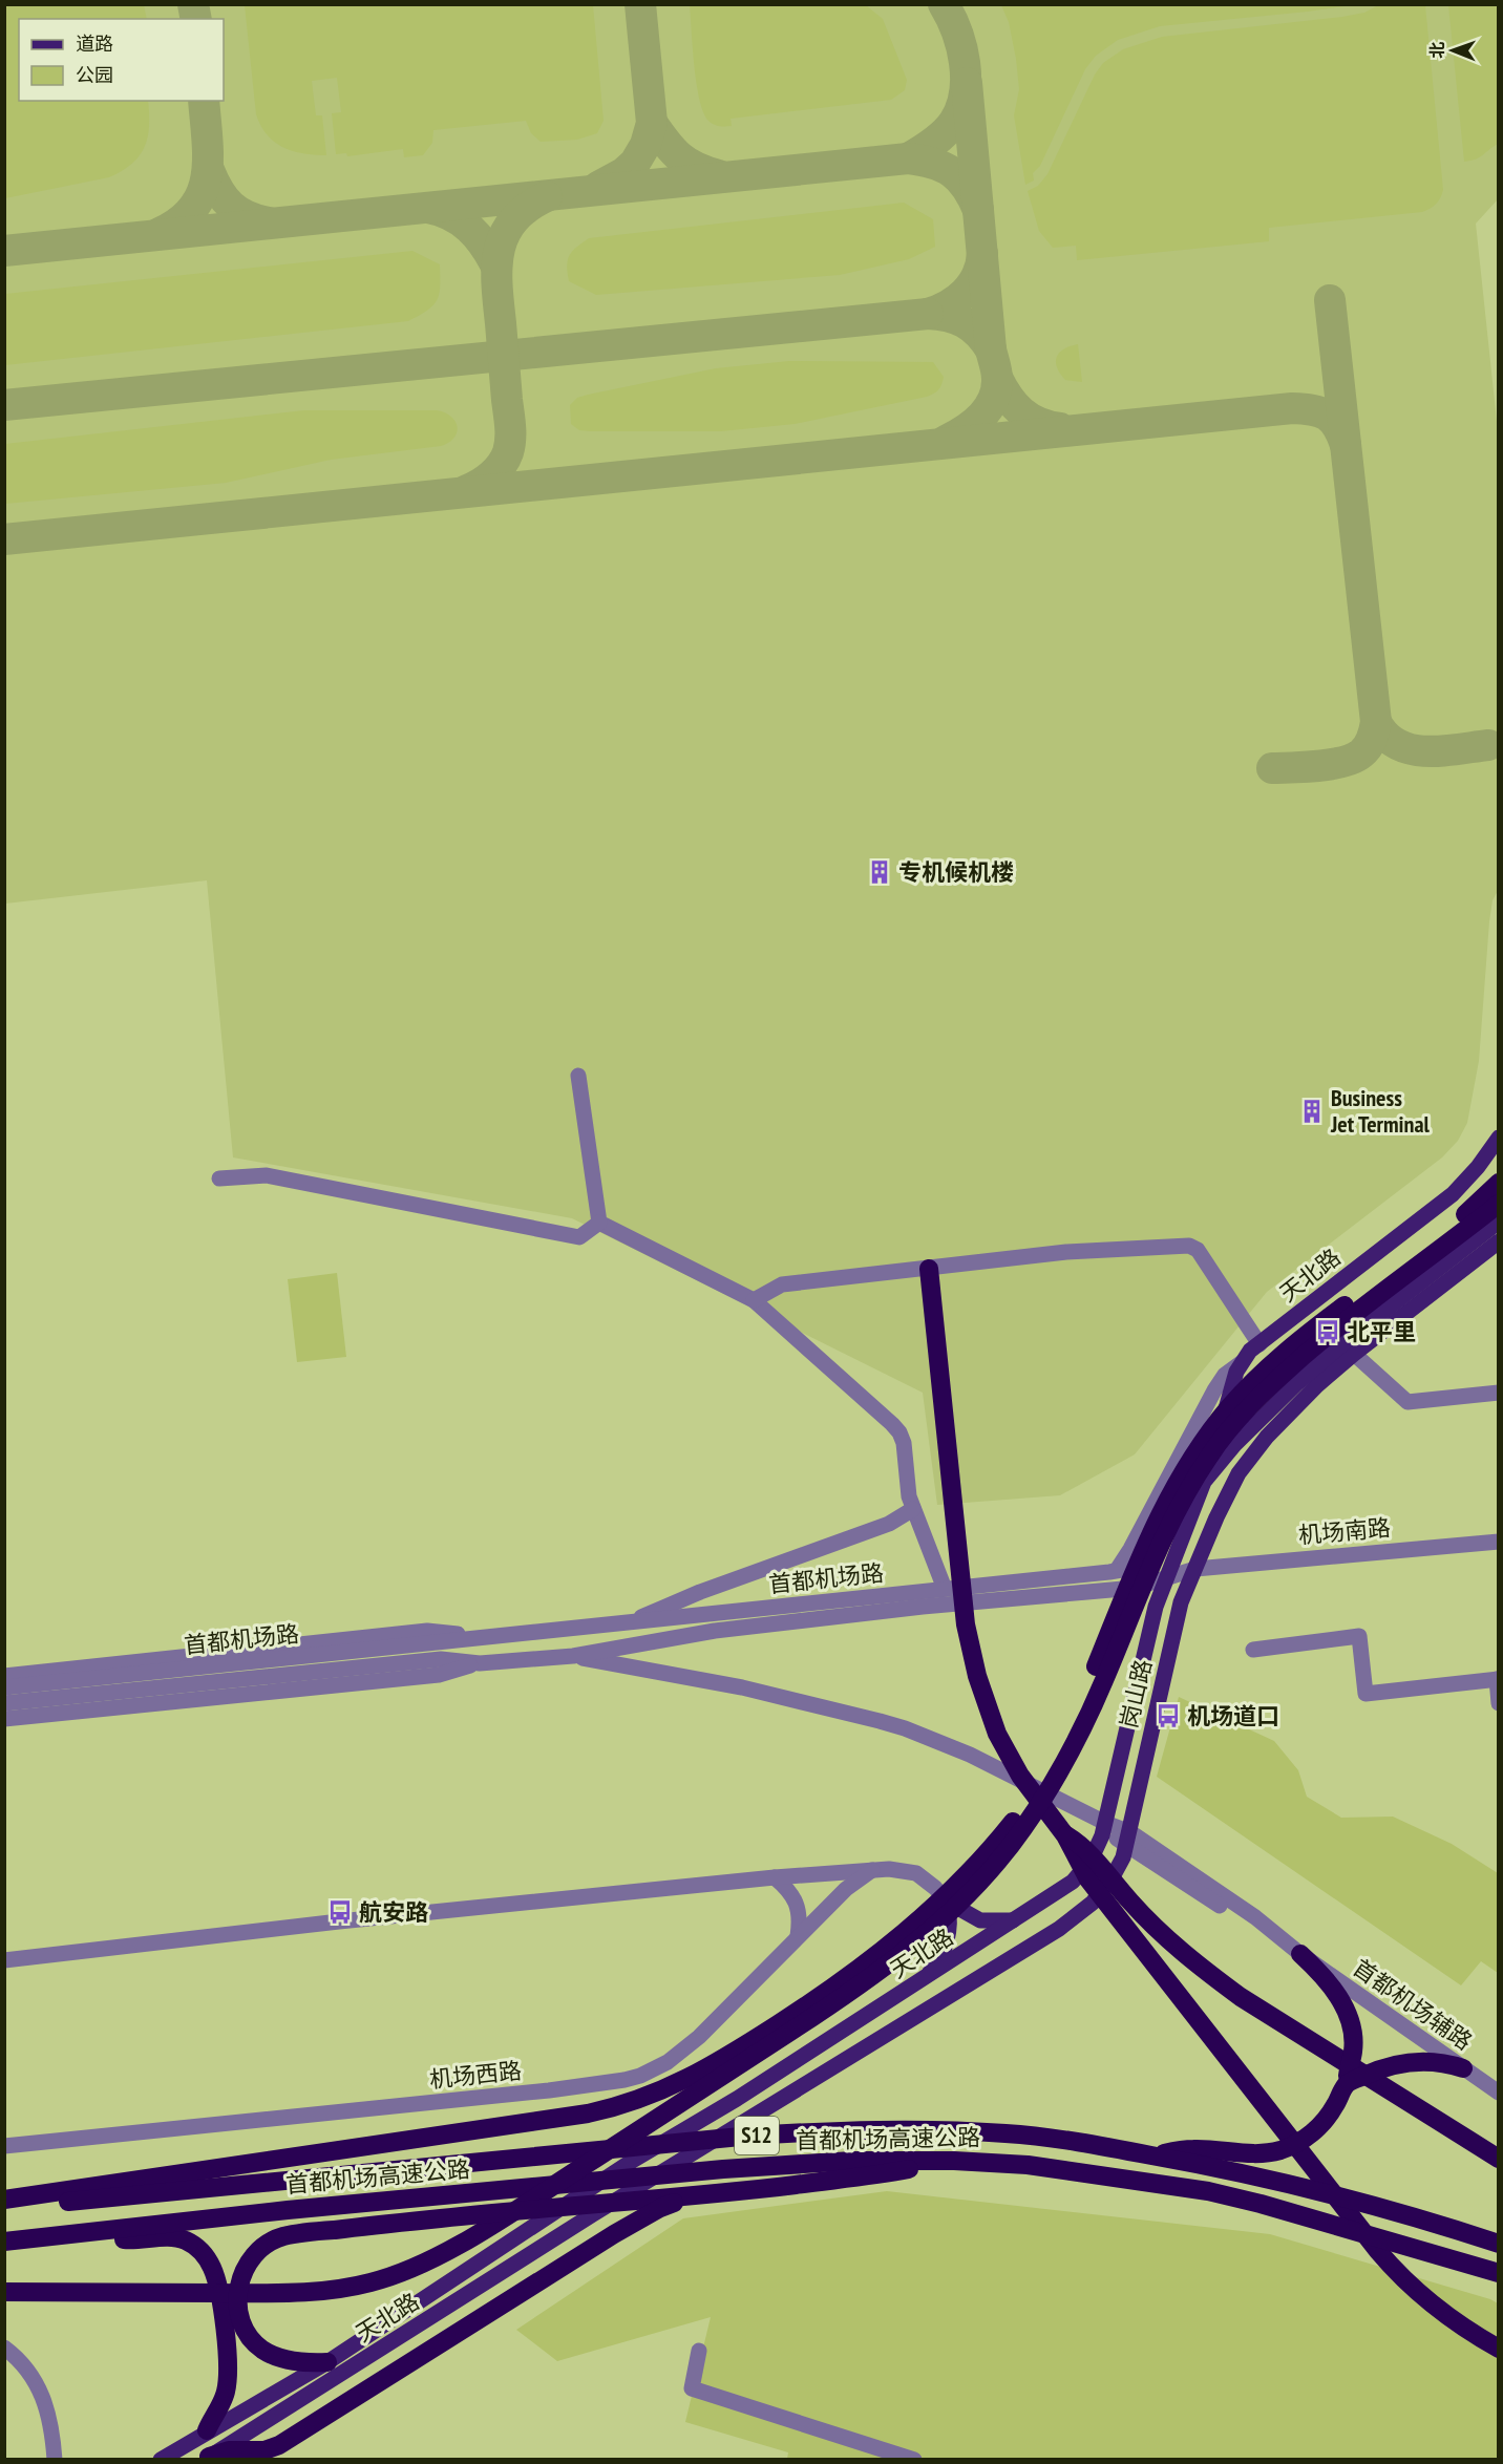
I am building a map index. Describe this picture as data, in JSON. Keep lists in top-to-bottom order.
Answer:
{
  "streets": {
    "highway": ["S12", "首都机场高速公路"],
    "main road": ["天北路", "岗山路"],
    "street": [
      "机场南路",
      "首都机场路",
      "首都机场辅路",
      "机场西路"
    ]
  },
  "crossings": [
    ["天北路", "首都机场路"],
    ["天北路", "岗山路"],
    ["天北路", "首都机场辅路"],
    ["机场南路", "首都机场路"],
    ["机场南路", "岗山路"],
    ["首都机场路", "岗山路"],
    ["首都机场路", "首都机场辅路"],
    ["岗山路", "首都机场辅路"]
  ],
  "places": {
    "building": ["专机候机楼", "Business Jet Terminal"],
    "bus stop": ["北平里", "机场道口", "航安路"]
  },
  "legend": ["道路", "公园"],
  "north": "left"
}
